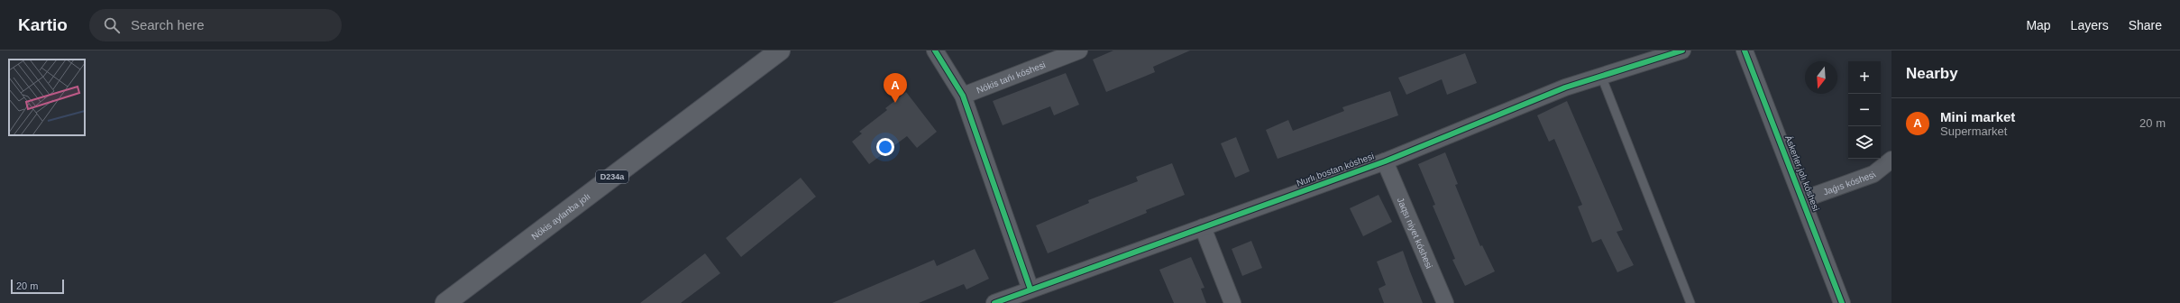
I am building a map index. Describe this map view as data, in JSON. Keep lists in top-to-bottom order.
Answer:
{
  "streets": {
    "main road": ["D234a", "Nókis aylanba jolı"],
    "street": [
      "Nókis tańı kóshesi",
      "Nurlı bostan kóshesi",
      "Áskerler jolı kóshesi",
      "Jaǵıs kóshesi",
      "Jaqsı niyet kóshesi"
    ]
  },
  "crossings": [
    ["Nurlı bostan kóshesi", "Jaqsı niyet kóshesi"],
    ["Áskerler jolı kóshesi", "Jaǵıs kóshesi"]
  ],
  "scale_bar": "20 m",
  "north": "bottom",
  "page": {
    "header": "Kartio",
    "search": "Search here",
    "nav": ["Map", "Layers", "Share"],
    "heading": "Nearby",
    "map_buttons": ["+", "−"],
    "pins": "A",
    "list": [
      {
        "mark": "A",
        "name": "Mini market",
        "note": "Supermarket",
        "value": "20 m"
      }
    ],
    "scale": "20 m"
  }
}
